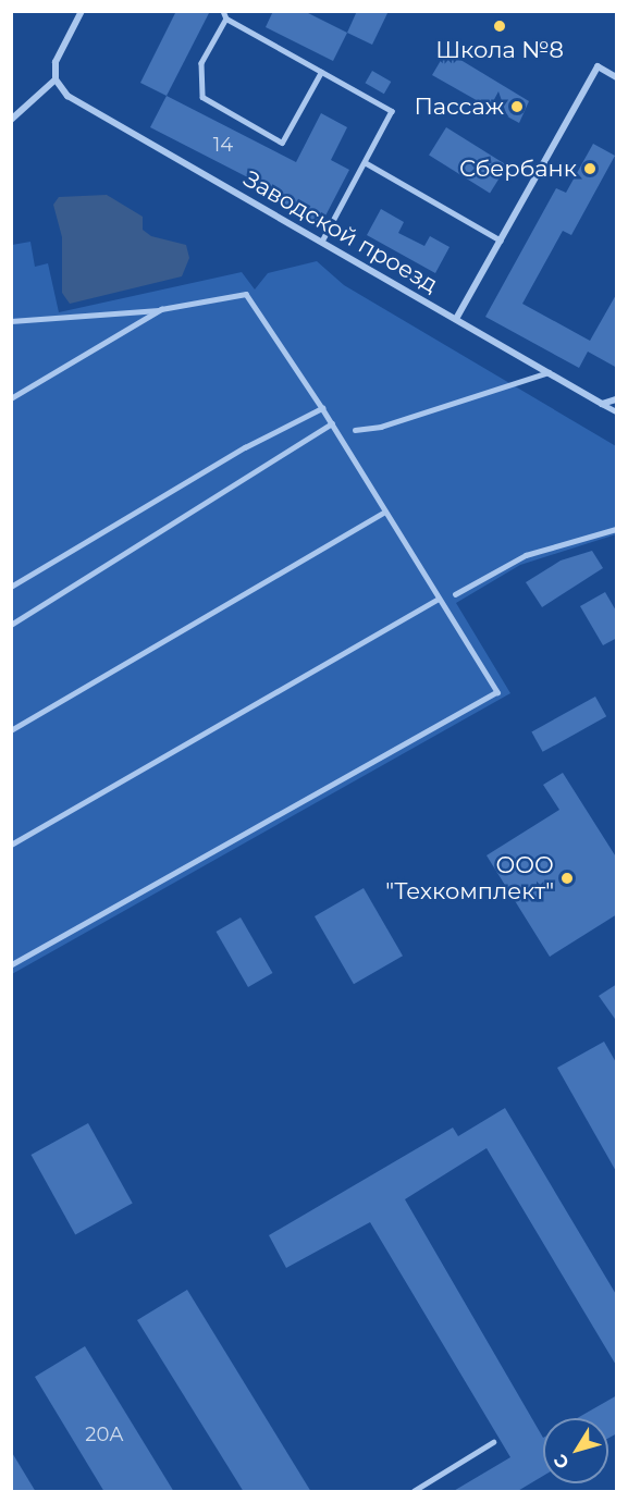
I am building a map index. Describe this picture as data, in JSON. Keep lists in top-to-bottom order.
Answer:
{
  "streets": {
    "street": ["Заводской проезд"]
  },
  "places": [
    "Школа №8",
    "Пассаж",
    "Сбербанк",
    "ООО \"Техкомплект\""
  ],
  "house_numbers": ["14", "20А"],
  "north": "bottom left"
}
